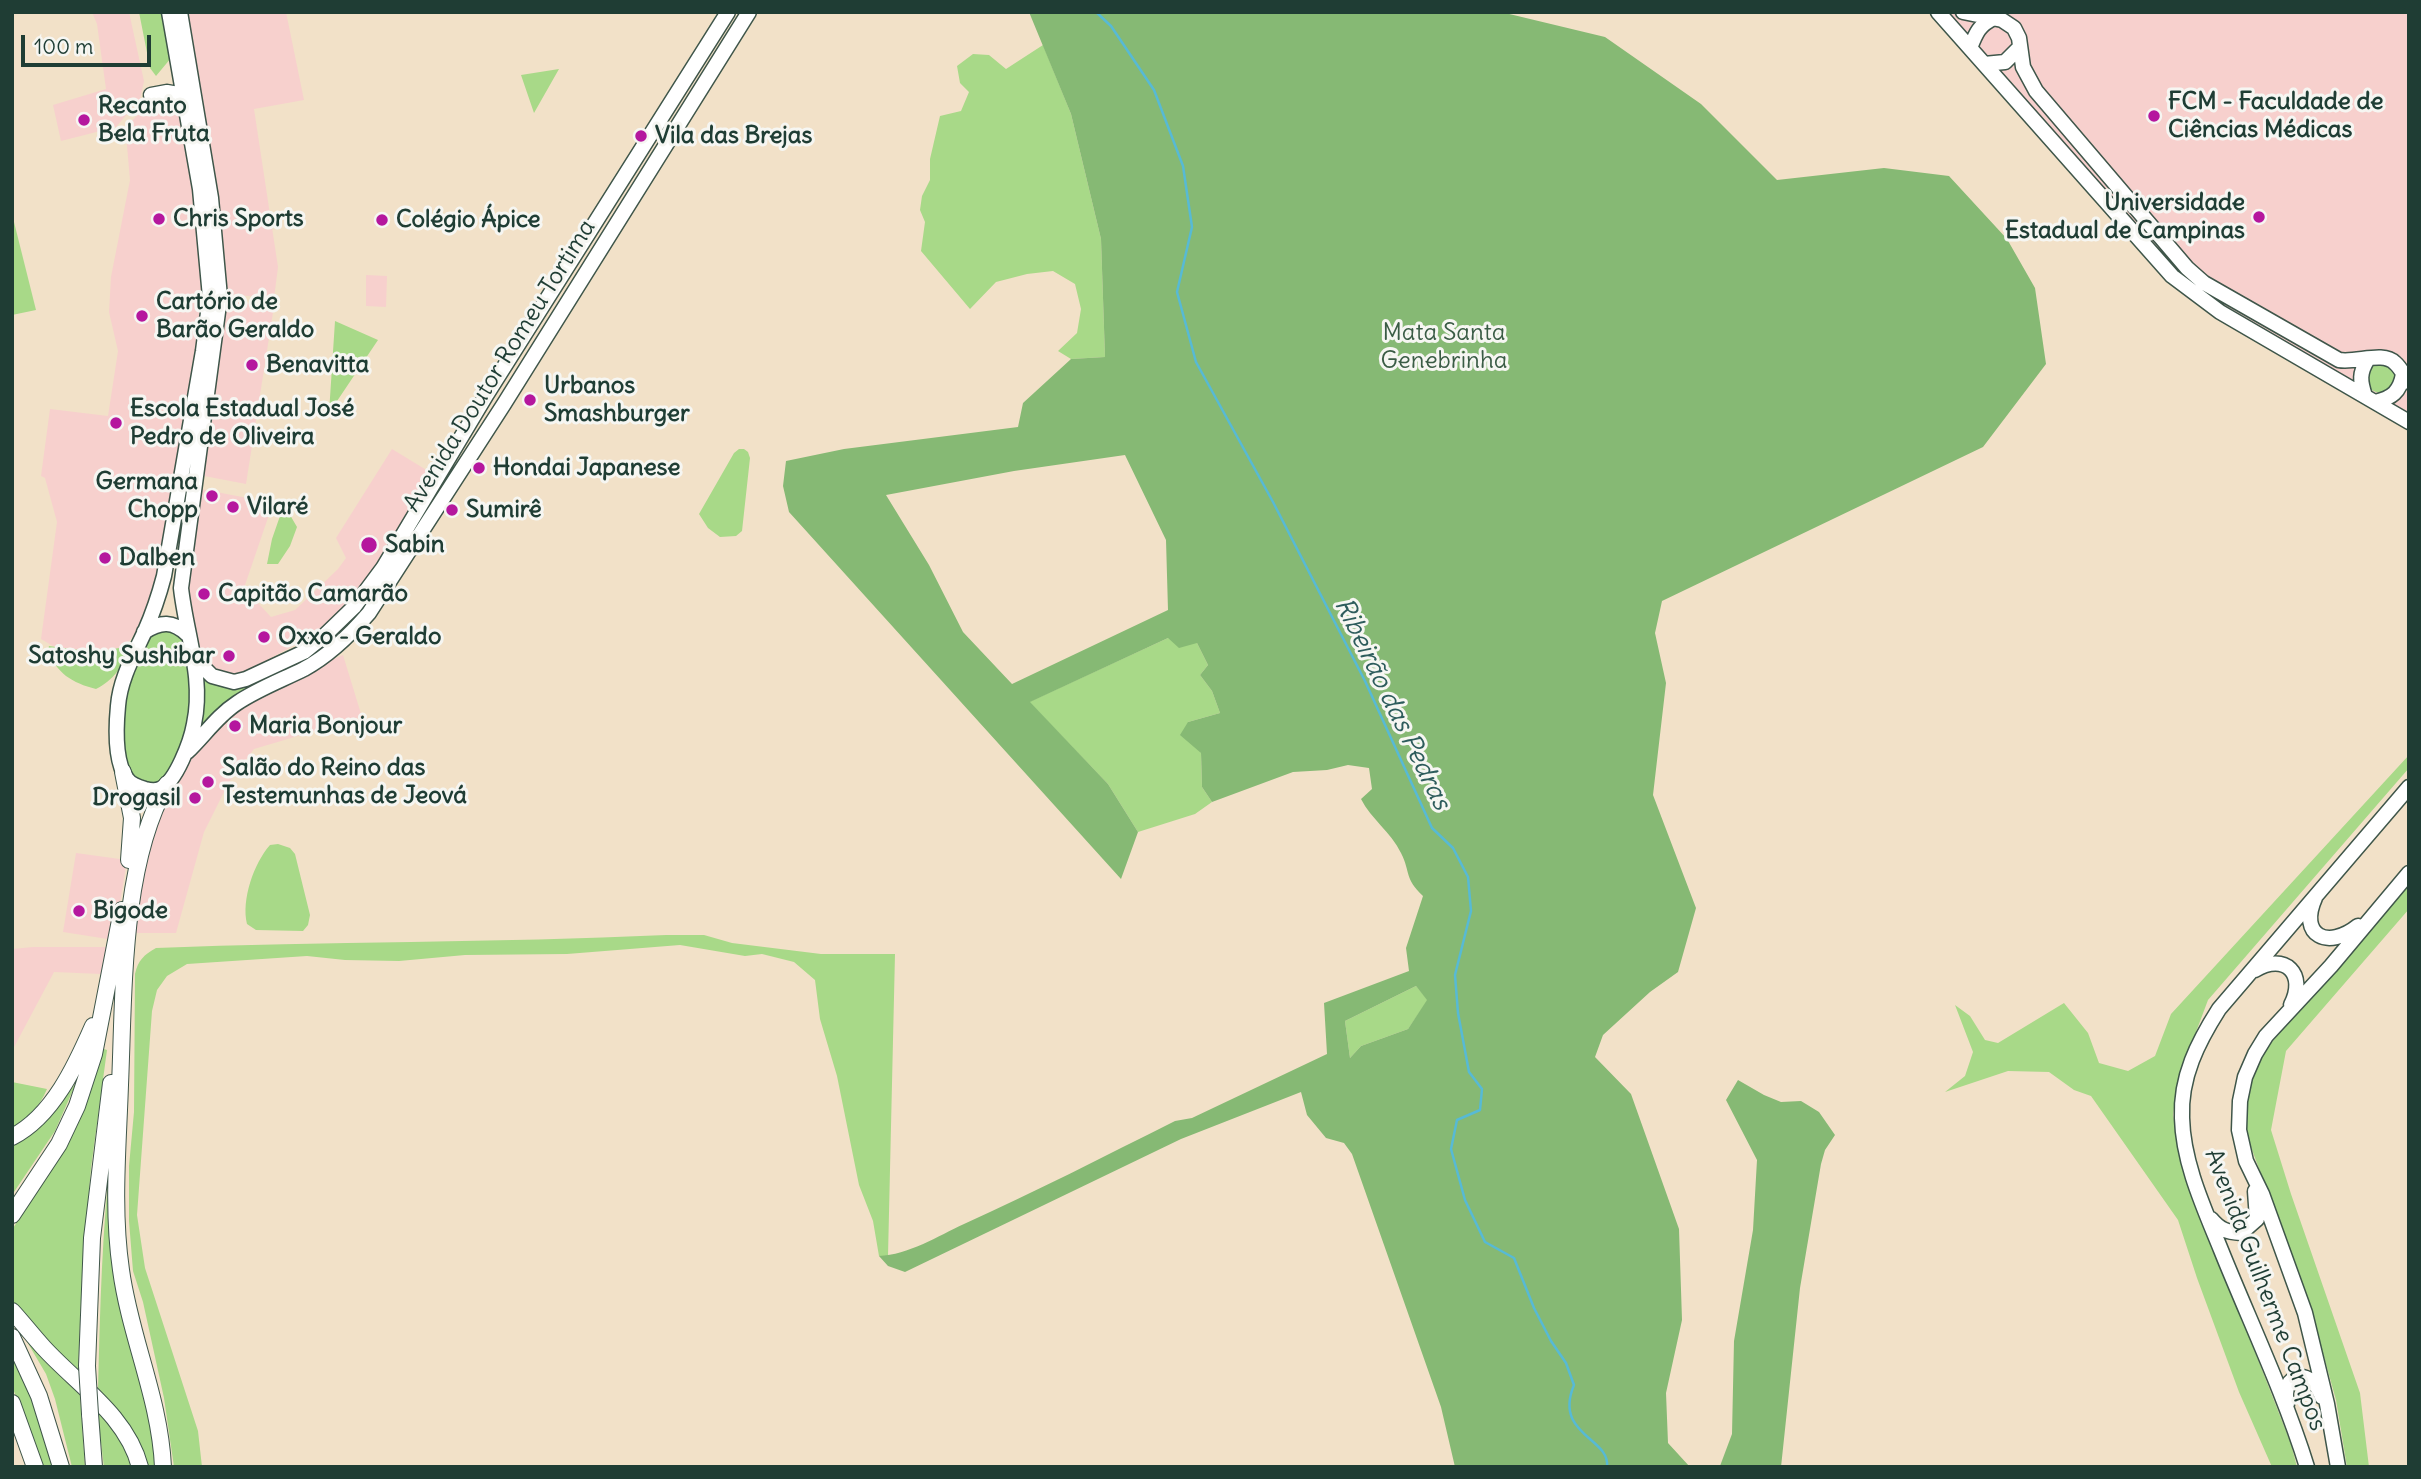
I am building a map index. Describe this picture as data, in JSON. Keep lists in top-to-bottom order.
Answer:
{
  "streets": {
    "main road": ["Avenida Doutor Romeu Tortima", "Avenida Guilherme Campos"]
  },
  "water": ["Ribeirão das Pedras"],
  "parks": ["Mata Santa Genebrinha"],
  "places": [
    "FCM - Faculdade de Ciências Médicas",
    "Recanto Bela Fruta",
    "Vila das Brejas",
    "Universidade Estadual de Campinas",
    "Chris Sports",
    "Colégio Ápice",
    "Cartório de Barão Geraldo",
    "Benavitta",
    "Urbanos Smashburger",
    "Escola Estadual José Pedro de Oliveira",
    "Hondai Japanese",
    "Germana Chopp",
    "Vilaré",
    "Sumirê",
    "Sabin",
    "Dalben",
    "Capitão Camarão",
    "Oxxo - Geraldo",
    "Satoshy Sushibar",
    "Maria Bonjour",
    "Salão do Reino das Testemunhas de Jeová",
    "Drogasil",
    "Bigode"
  ],
  "scale_bar": "100 m"
}
